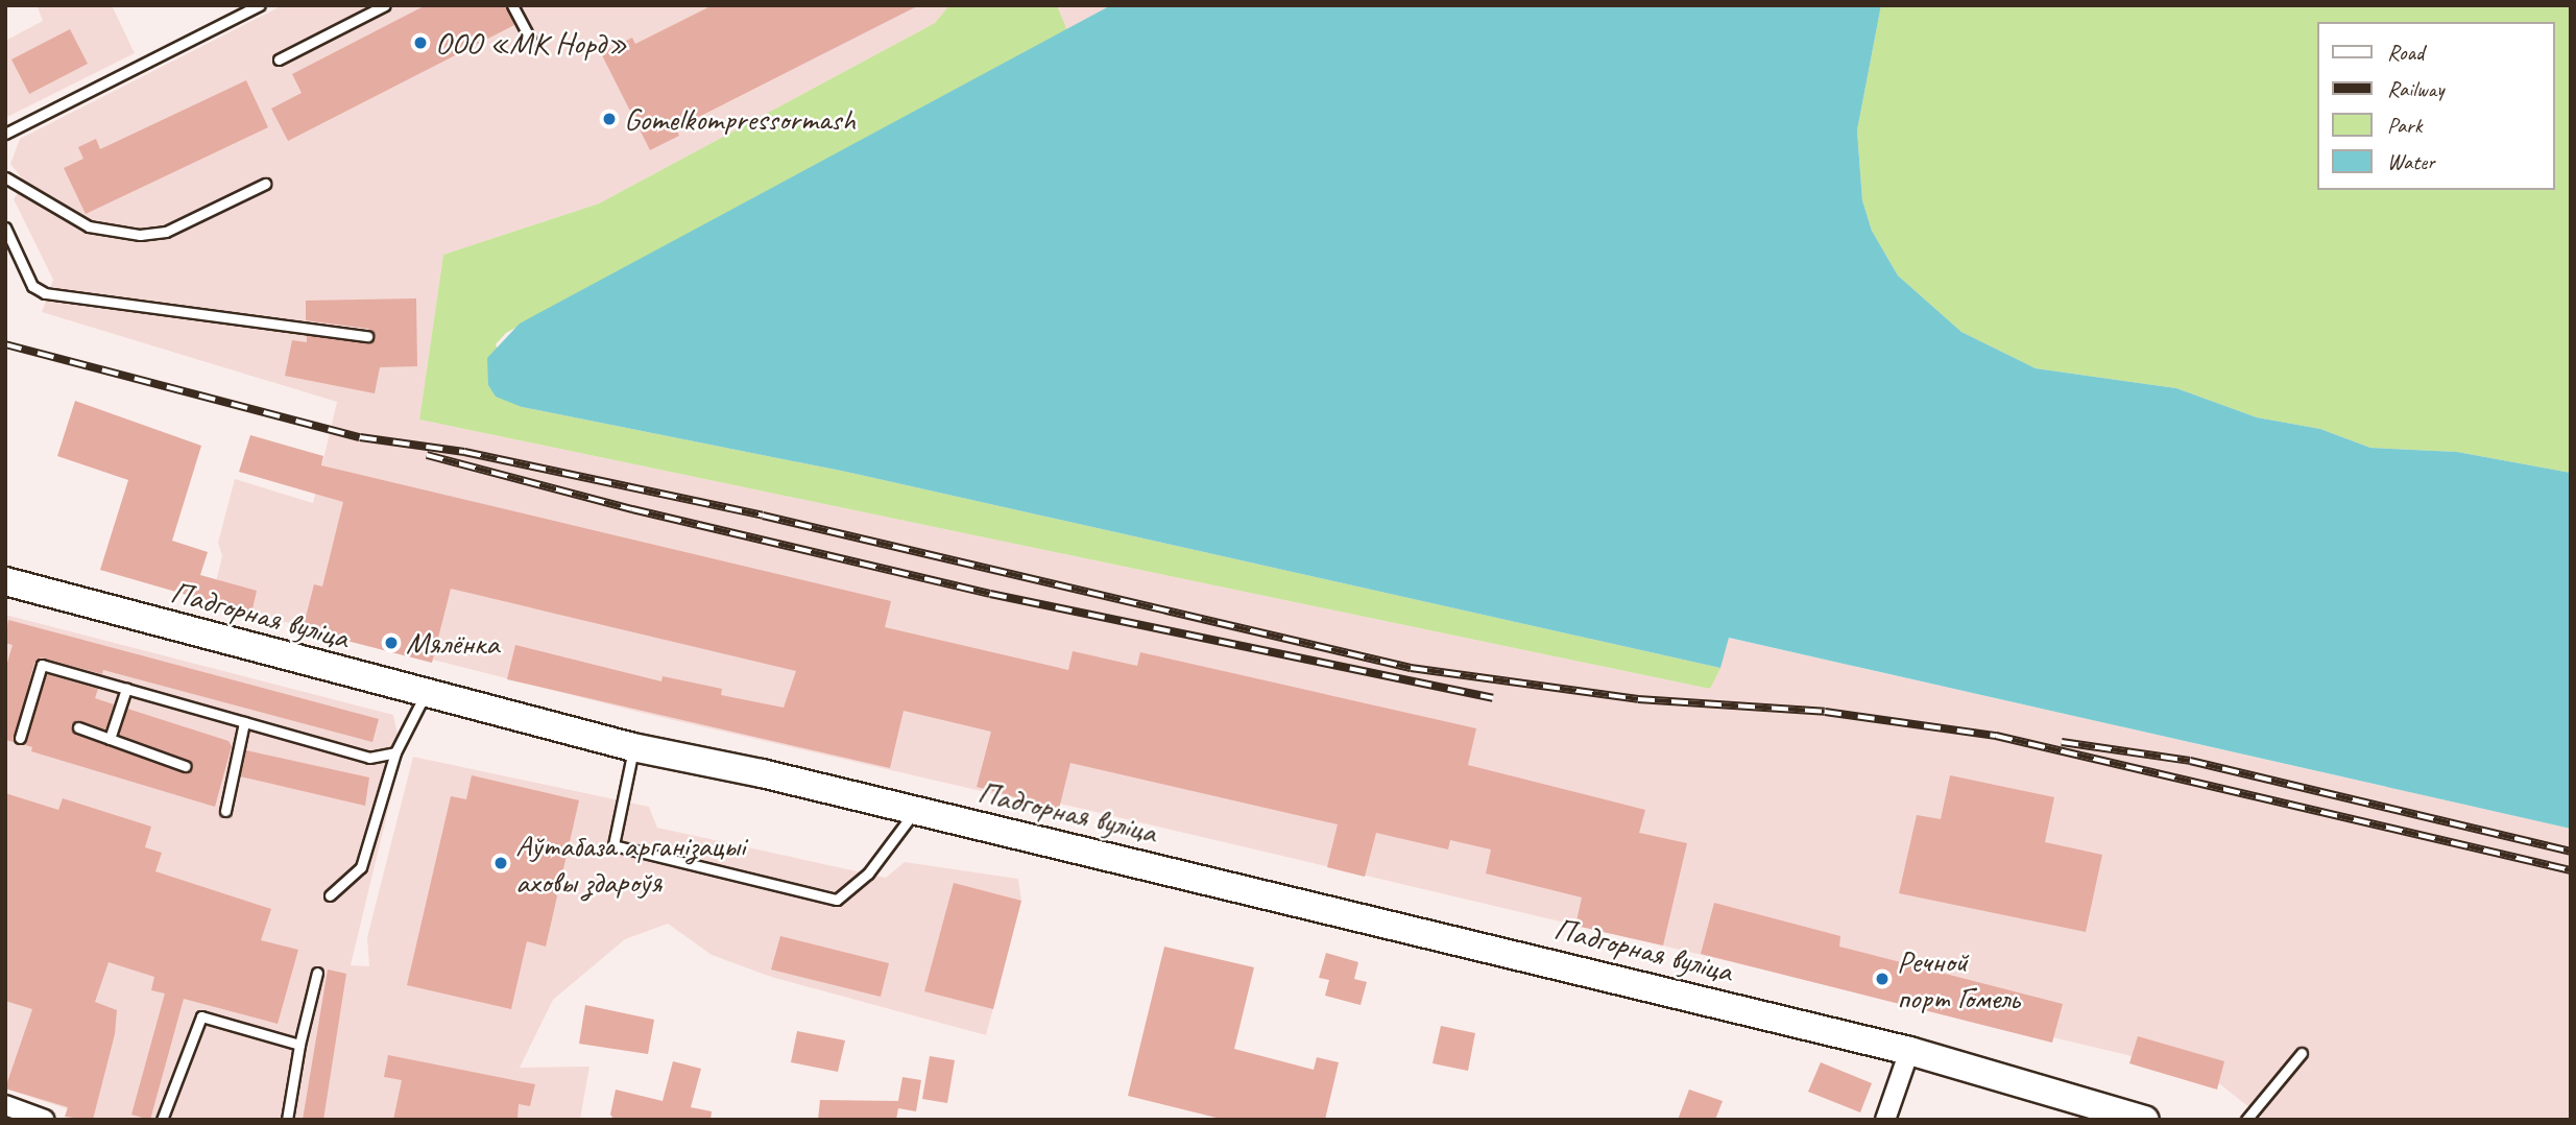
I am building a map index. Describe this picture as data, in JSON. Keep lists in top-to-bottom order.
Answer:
{
  "streets": {
    "street": ["Падгорная вуліца"]
  },
  "places": [
    "ООО «МК Норд»",
    "Gomelkompressormash",
    "Мялёнка",
    "Аўтабаза арганізацыі аховы здароўя",
    "Речной порт Гомель"
  ],
  "legend": [
    "Road",
    "Railway",
    "Park",
    "Water"
  ]
}
